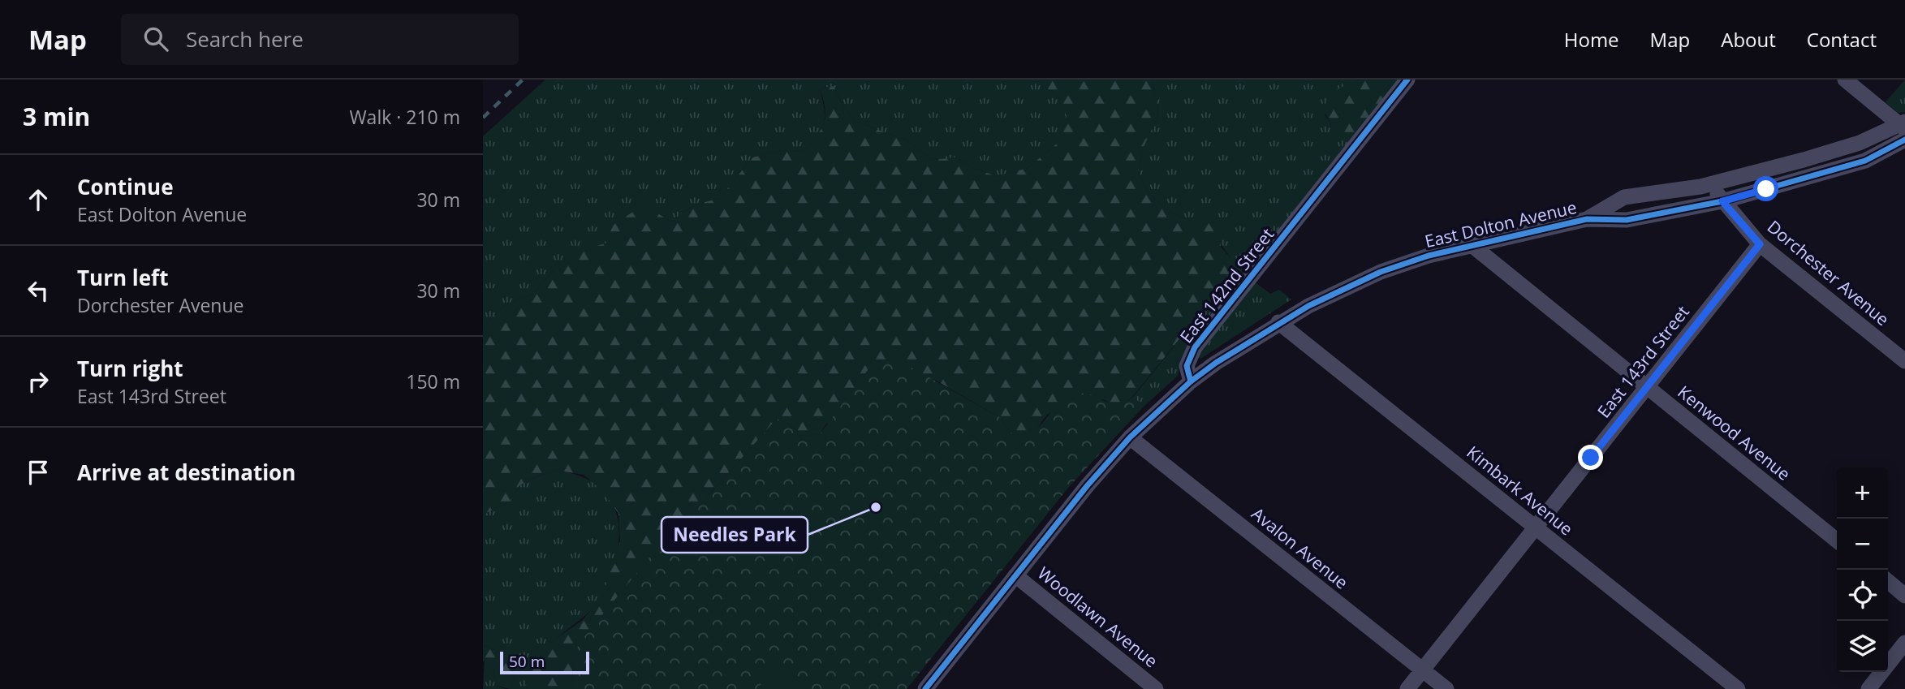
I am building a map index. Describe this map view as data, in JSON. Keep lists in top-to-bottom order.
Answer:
{
  "streets": {
    "street": [
      "East Dolton Avenue",
      "Dorchester Avenue",
      "East 142nd Street",
      "East 143rd Street",
      "Kenwood Avenue",
      "Kimbark Avenue",
      "Avalon Avenue",
      "Woodlawn Avenue"
    ]
  },
  "crossings": [
    ["East Dolton Avenue", "Dorchester Avenue"],
    ["East Dolton Avenue", "East 142nd Street"],
    ["East Dolton Avenue", "Kenwood Avenue"],
    ["East Dolton Avenue", "Kimbark Avenue"],
    ["Dorchester Avenue", "East 143rd Street"],
    ["East 143rd Street", "Kenwood Avenue"],
    ["East 143rd Street", "Kimbark Avenue"],
    ["East 143rd Street", "Avalon Avenue"]
  ],
  "places": ["Needles Park"],
  "scale_bar": "50 m",
  "page": {
    "header": "Map",
    "search": "Search here",
    "nav": [
      "Home",
      "Map",
      "About",
      "Contact"
    ],
    "heading": ["3 min", "Walk · 210 m"],
    "list": [
      ["Continue", "East Dolton Avenue", "30 m"],
      ["Turn left", "Dorchester Avenue", "30 m"],
      ["Turn right", "East 143rd Street", "150 m"],
      "Arrive at destination"
    ],
    "map_buttons": ["+", "−"],
    "scale": "50 m"
  }
}
